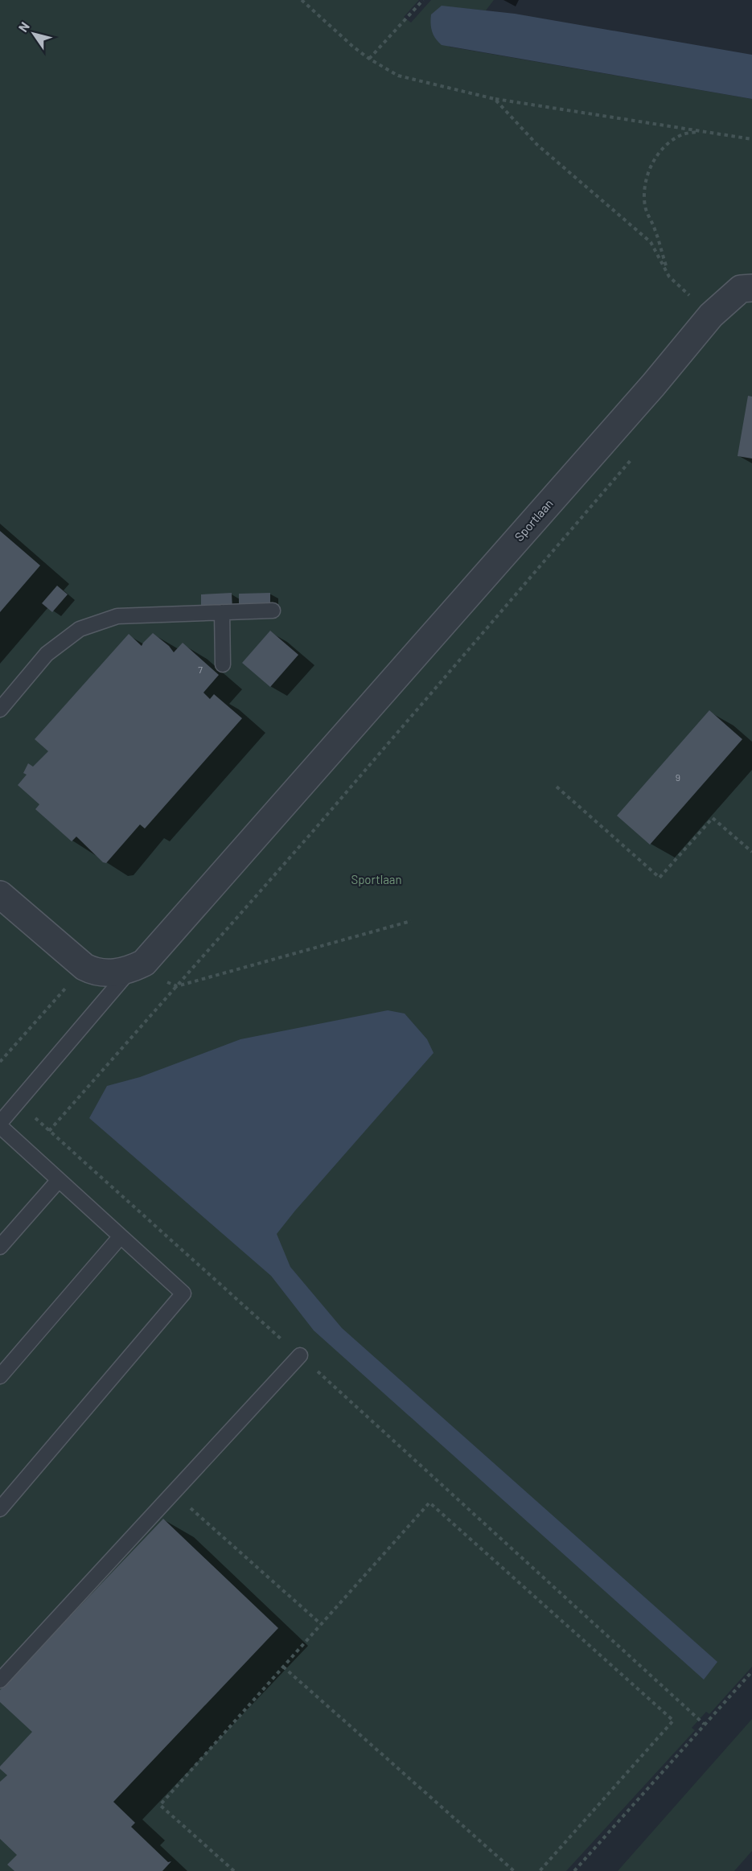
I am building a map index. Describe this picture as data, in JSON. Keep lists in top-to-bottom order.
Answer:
{
  "streets": {
    "street": ["Sportlaan"]
  },
  "parks": ["Sportlaan"],
  "house_numbers": ["7", "9"],
  "north": "top left"
}
